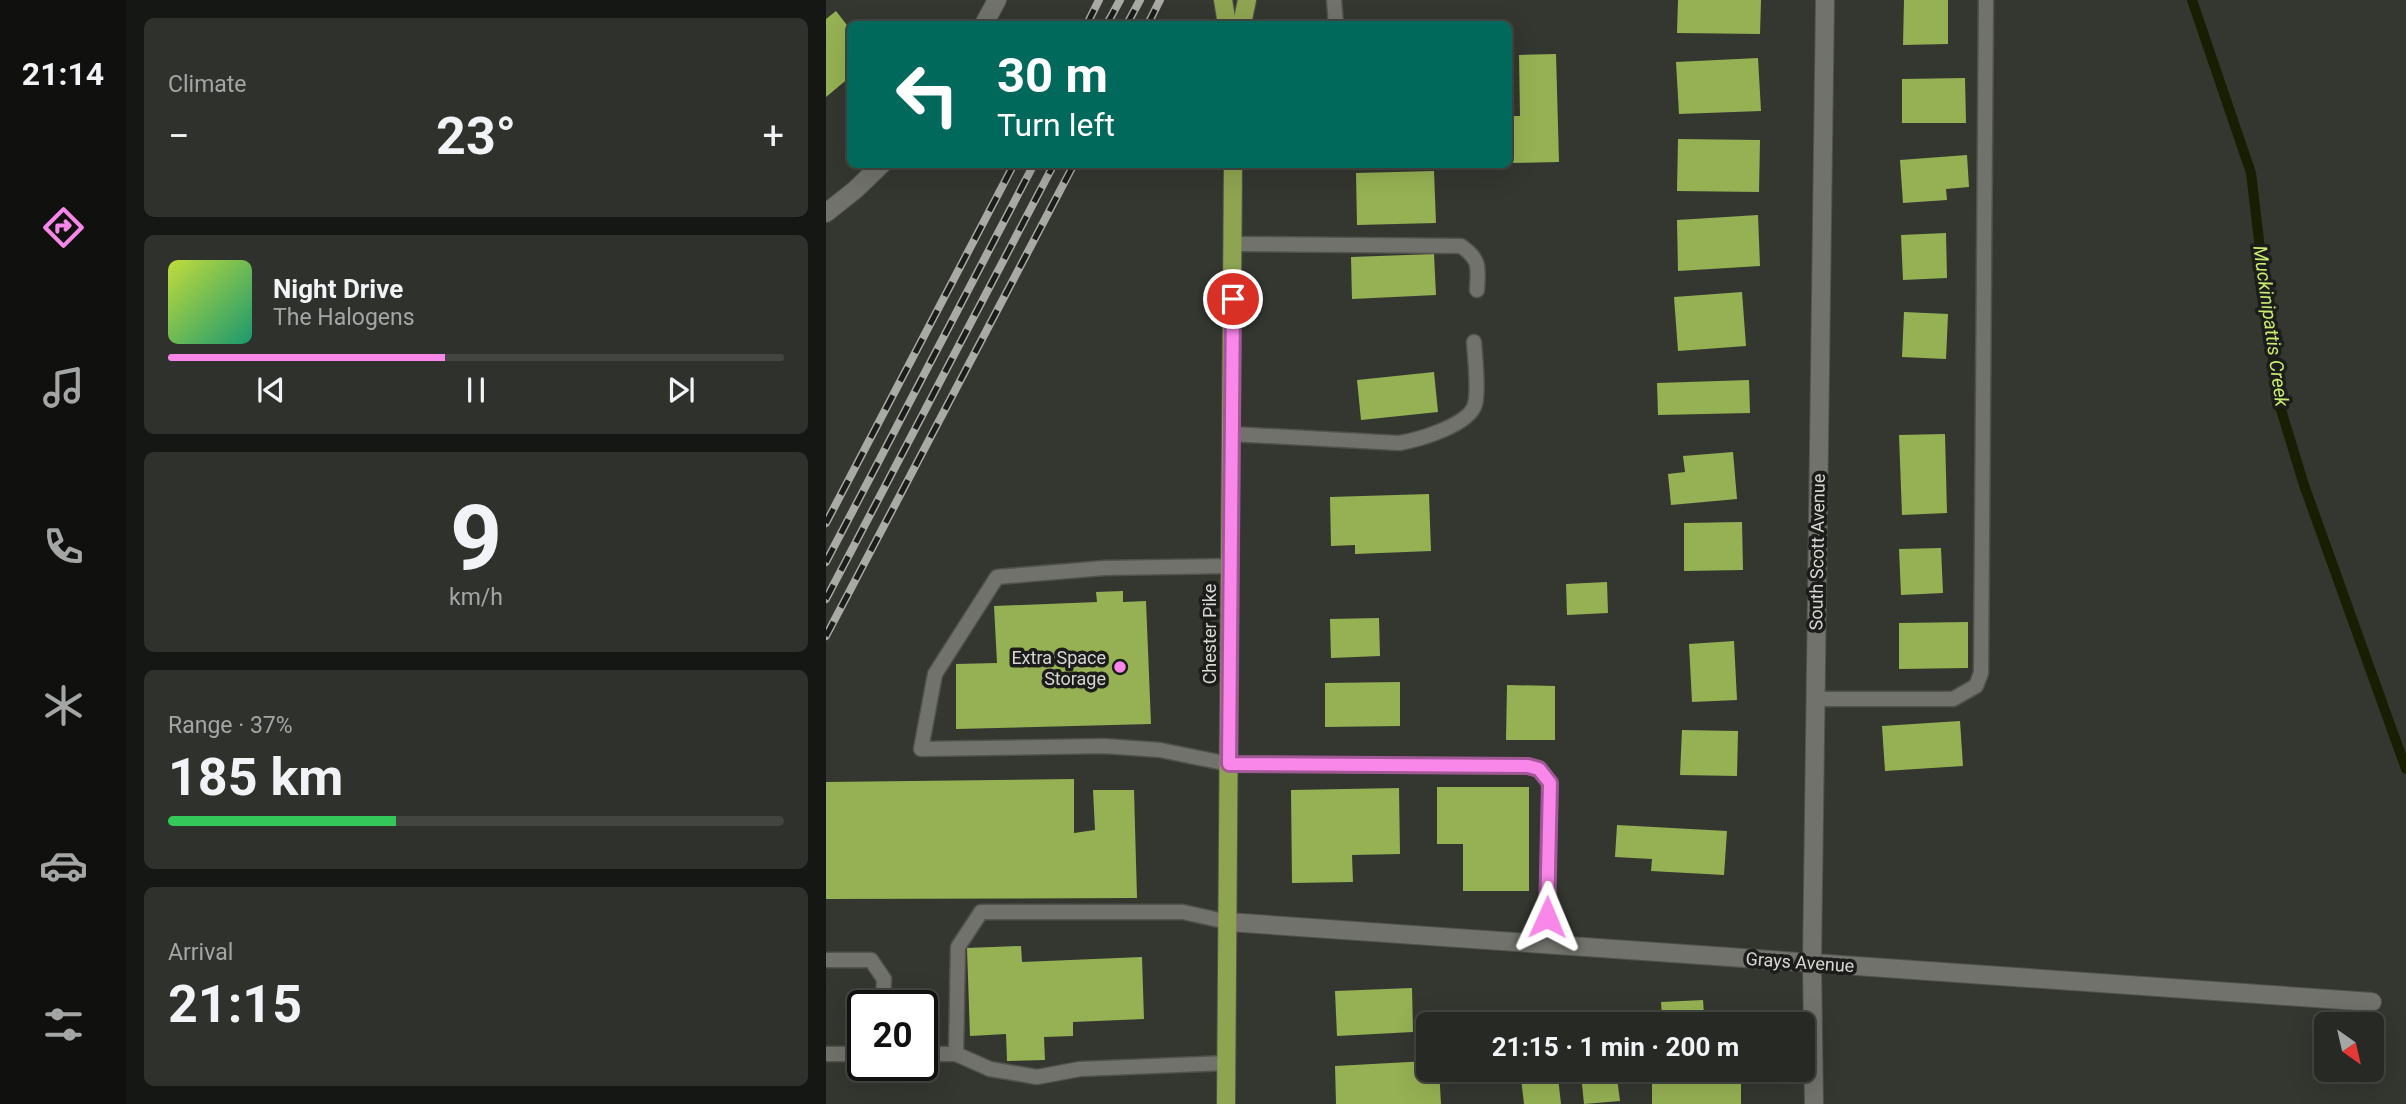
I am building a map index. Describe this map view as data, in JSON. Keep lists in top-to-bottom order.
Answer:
{
  "streets": {
    "main road": ["Chester Pike"],
    "street": ["South Scott Avenue", "Grays Avenue"]
  },
  "crossings": [
    ["South Scott Avenue", "Grays Avenue"],
    ["Chester Pike", "Grays Avenue"]
  ],
  "water": ["Muckinipattis Creek"],
  "places": ["Extra Space Storage"],
  "north": "bottom right",
  "page": {
    "tabs": "21:14",
    "tile": [
      "Climate",
      ["9", "km/h"],
      ["Range · 37%", "185 km"],
      ["Arrival", "21:15"]
    ],
    "turn": ["30 m", "Turn left"],
    "heat": ["−", "23°", "+"],
    "song": ["Night Drive", "The Halogens"],
    "limit": "20",
    "trip": "21:15 · 1 min · 200 m"
  }
}
